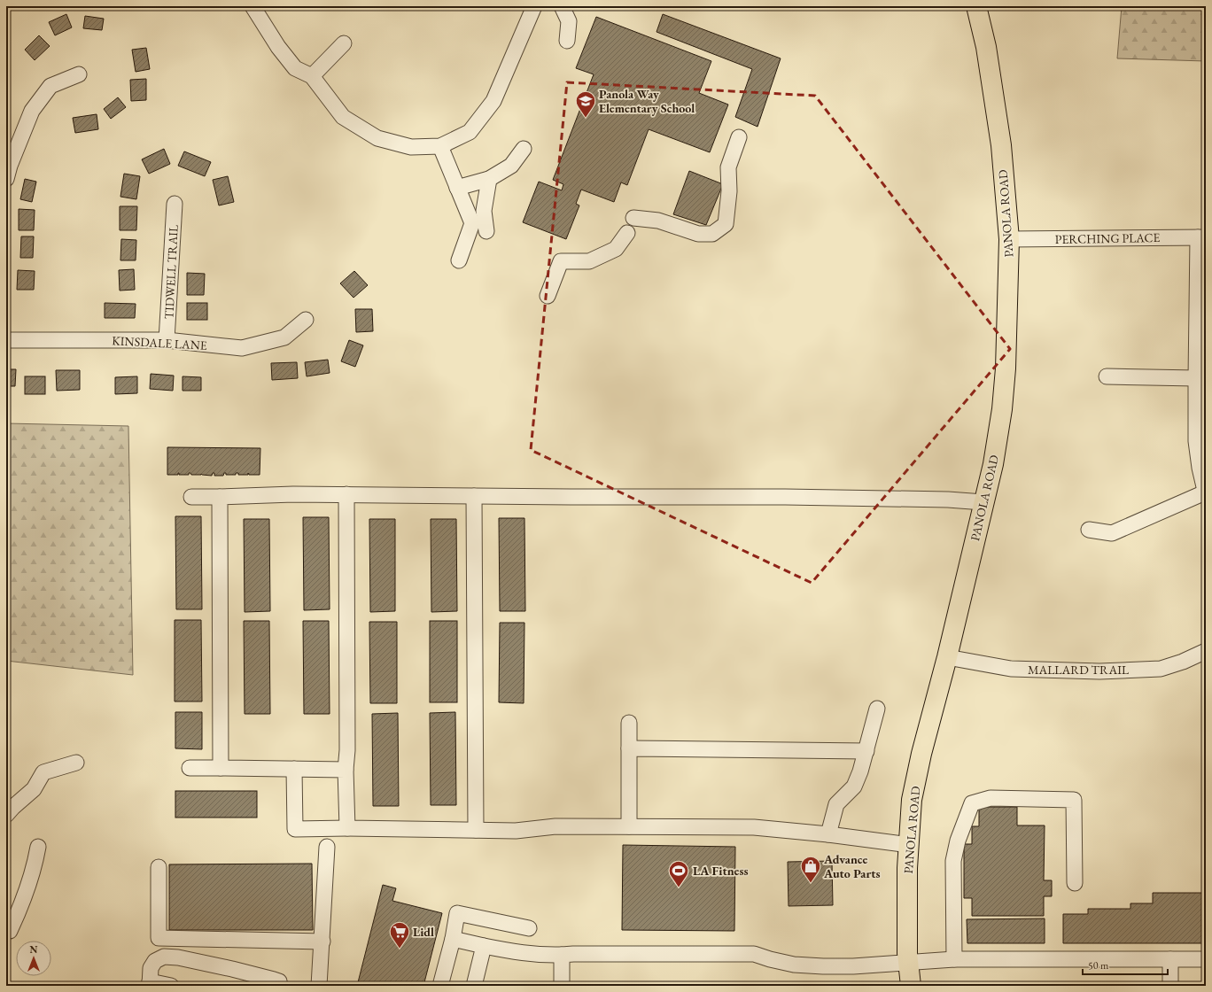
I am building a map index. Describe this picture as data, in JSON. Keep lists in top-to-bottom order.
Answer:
{
  "streets": {
    "main road": ["PANOLA ROAD"],
    "street": [
      "PERCHING PLACE",
      "TIDWELL TRAIL",
      "KINSDALE LANE",
      "MALLARD TRAIL"
    ]
  },
  "crossings": [
    ["PANOLA ROAD", "PERCHING PLACE"],
    ["PANOLA ROAD", "MALLARD TRAIL"],
    ["TIDWELL TRAIL", "KINSDALE LANE"]
  ],
  "places": {
    "school or university": ["Panola Way Elementary School"],
    "shop": ["Advance Auto Parts"],
    "sports": ["LA Fitness"],
    "supermarket": ["Lidl"]
  },
  "scale_bar": "50 m",
  "north": "top"
}
